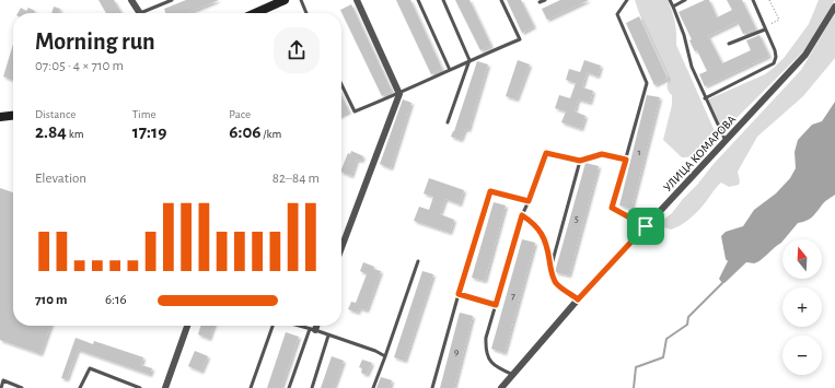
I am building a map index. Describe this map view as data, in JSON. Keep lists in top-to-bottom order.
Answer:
{
  "streets": {
    "street": ["УЛИЦА КОМАРОВА"]
  },
  "house_numbers": [
    "1",
    "5",
    "7",
    "9"
  ],
  "north": "top",
  "page": {
    "heading": ["Morning run", "07:05 · 4 × 710 m"],
    "stats": [
      ["Distance", "2.84 km"],
      ["Time", "17:19"],
      ["Pace", "6:06 /km"]
    ],
    "chart": ["Elevation", "82–84 m"],
    "map_buttons": ["+", "−"],
    "list": [
      {
        "name": "710 m",
        "note": "6:16"
      }
    ]
  }
}
